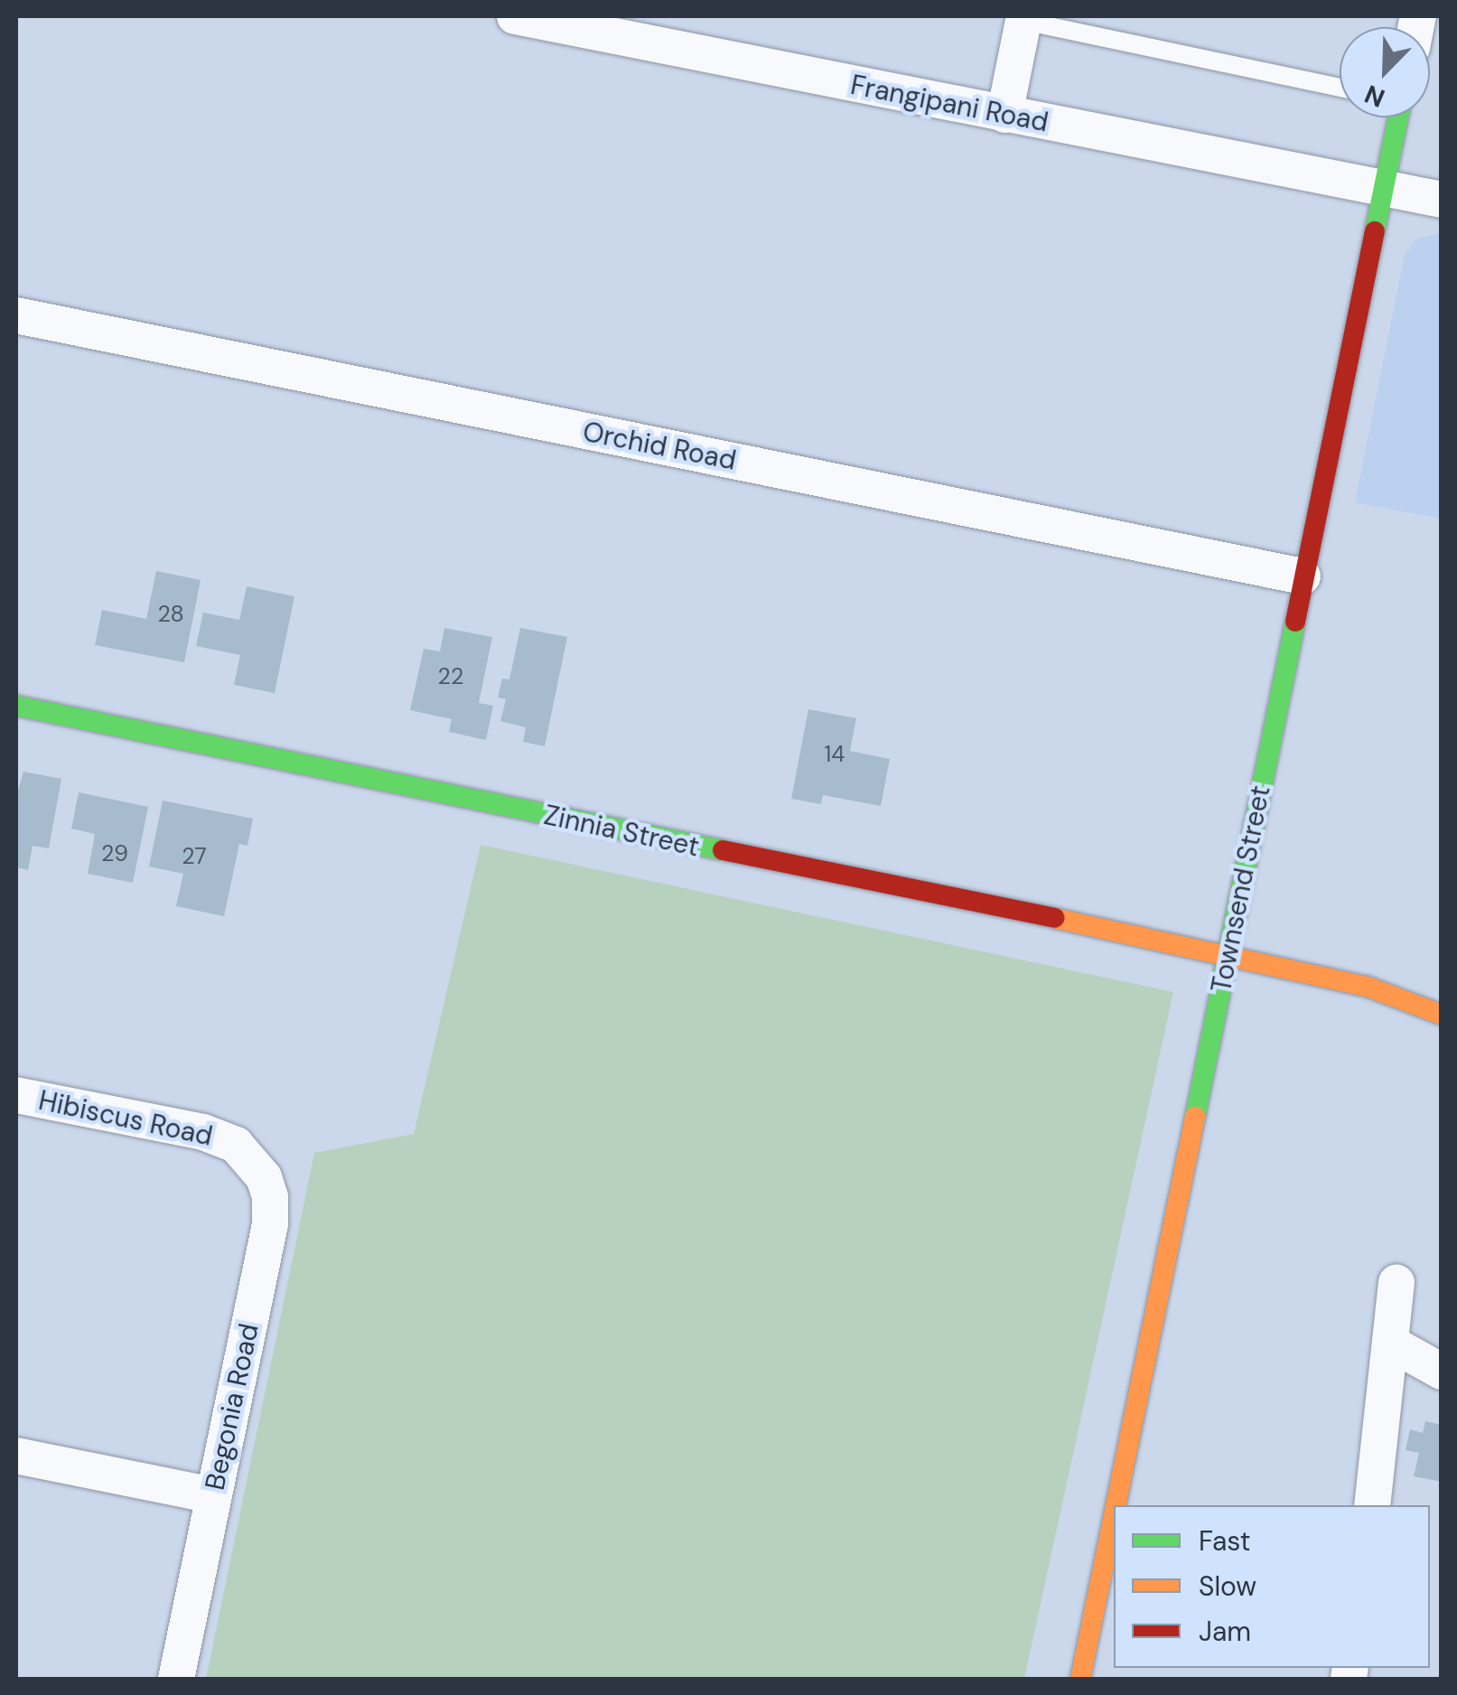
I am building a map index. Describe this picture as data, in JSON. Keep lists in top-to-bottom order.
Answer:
{
  "streets": {
    "street": [
      "Frangipani Road",
      "Orchid Road",
      "Zinnia Street",
      "Townsend Street",
      "Hibiscus Road",
      "Begonia Road"
    ]
  },
  "crossings": [
    ["Frangipani Road", "Townsend Street"],
    ["Orchid Road", "Townsend Street"],
    ["Zinnia Street", "Townsend Street"],
    ["Hibiscus Road", "Begonia Road"]
  ],
  "house_numbers": [
    "28",
    "22",
    "14",
    "29",
    "27"
  ],
  "legend": ["Fast", "Slow", "Jam"],
  "north": "bottom left"
}
